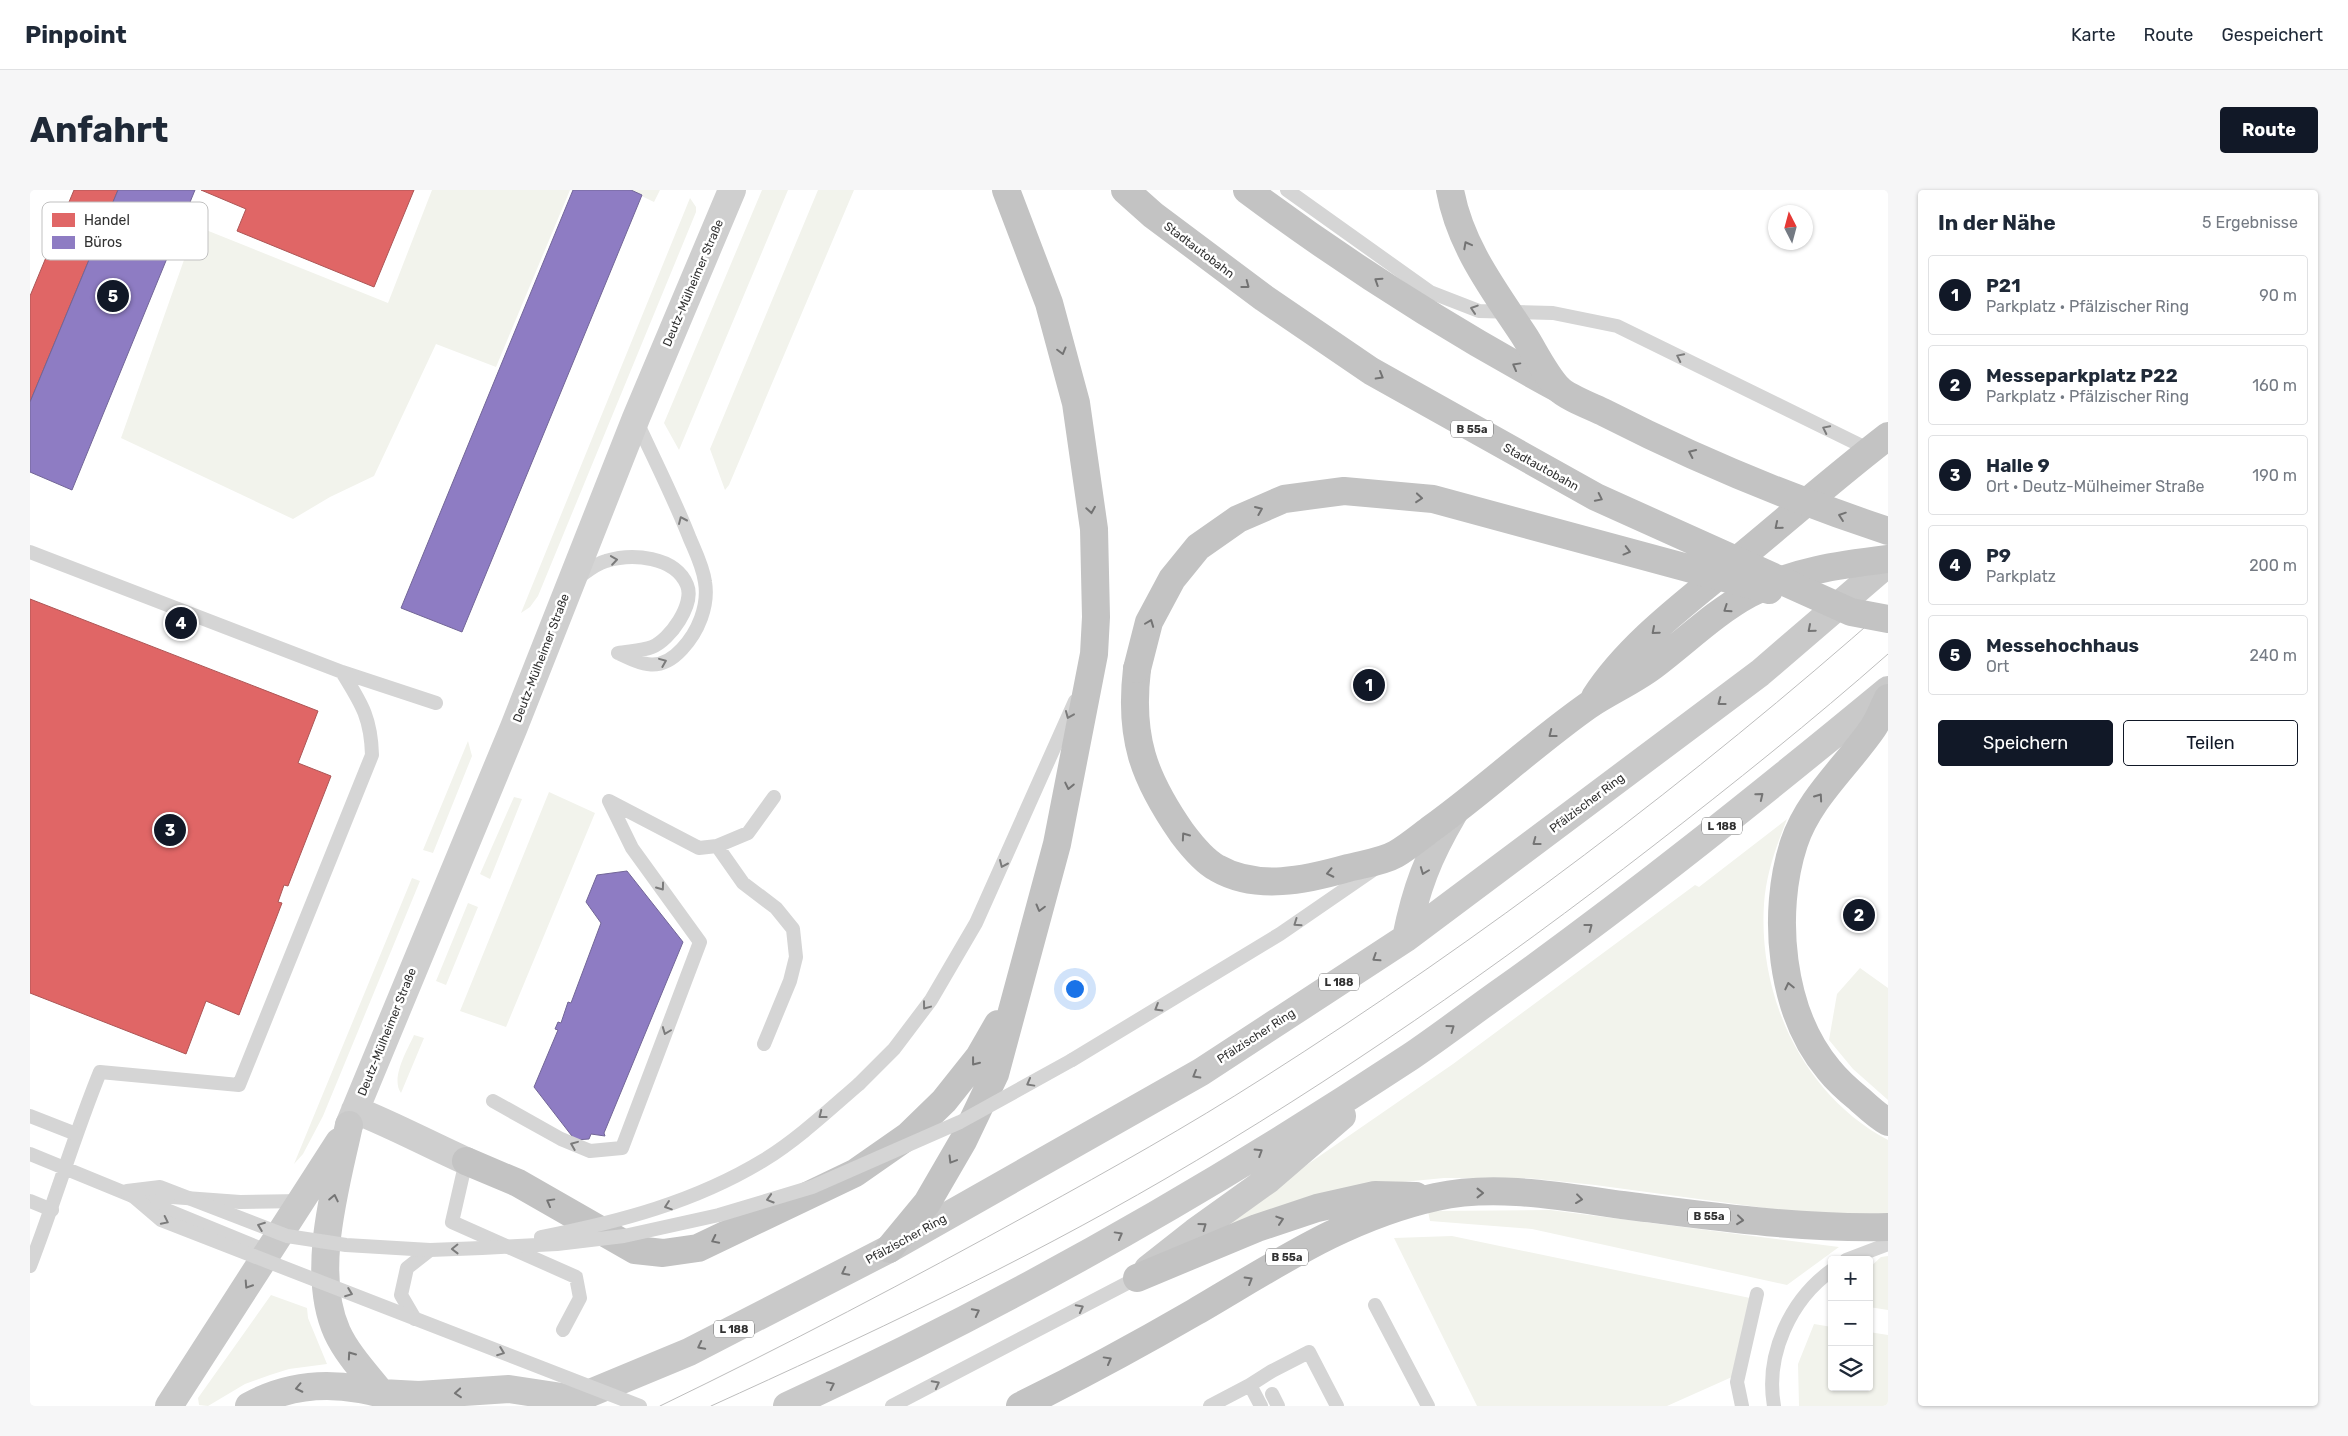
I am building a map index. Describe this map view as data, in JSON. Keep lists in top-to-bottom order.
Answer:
{
  "streets": {
    "highway": ["Stadtautobahn", "B 55a"],
    "main road": ["Pfälzischer Ring", "L 188"],
    "street": ["Deutz-Mülheimer Straße"]
  },
  "legend": ["Handel", "Büros"],
  "north": "top",
  "page": {
    "header": "Pinpoint",
    "nav": ["Karte", "Route", "Gespeichert"],
    "buttons": [
      "Route",
      ["Speichern", "Teilen"]
    ],
    "title": "Anfahrt",
    "heading": ["In der Nähe", "5 Ergebnisse"],
    "list": [
      {
        "mark": "1",
        "name": "P21",
        "note": "Parkplatz · Pfälzischer Ring",
        "value": "90 m"
      },
      {
        "mark": "2",
        "name": "Messeparkplatz P22",
        "note": "Parkplatz · Pfälzischer Ring",
        "value": "160 m"
      },
      {
        "mark": "3",
        "name": "Halle 9",
        "note": "Ort · Deutz-Mülheimer Straße",
        "value": "190 m"
      },
      {
        "mark": "4",
        "name": "P9",
        "note": "Parkplatz",
        "value": "200 m"
      },
      {
        "mark": "5",
        "name": "Messehochhaus",
        "note": "Ort",
        "value": "240 m"
      }
    ],
    "pins": [
      "5",
      "4",
      "1",
      "3",
      "2"
    ],
    "map_buttons": ["+", "−"]
  }
}
